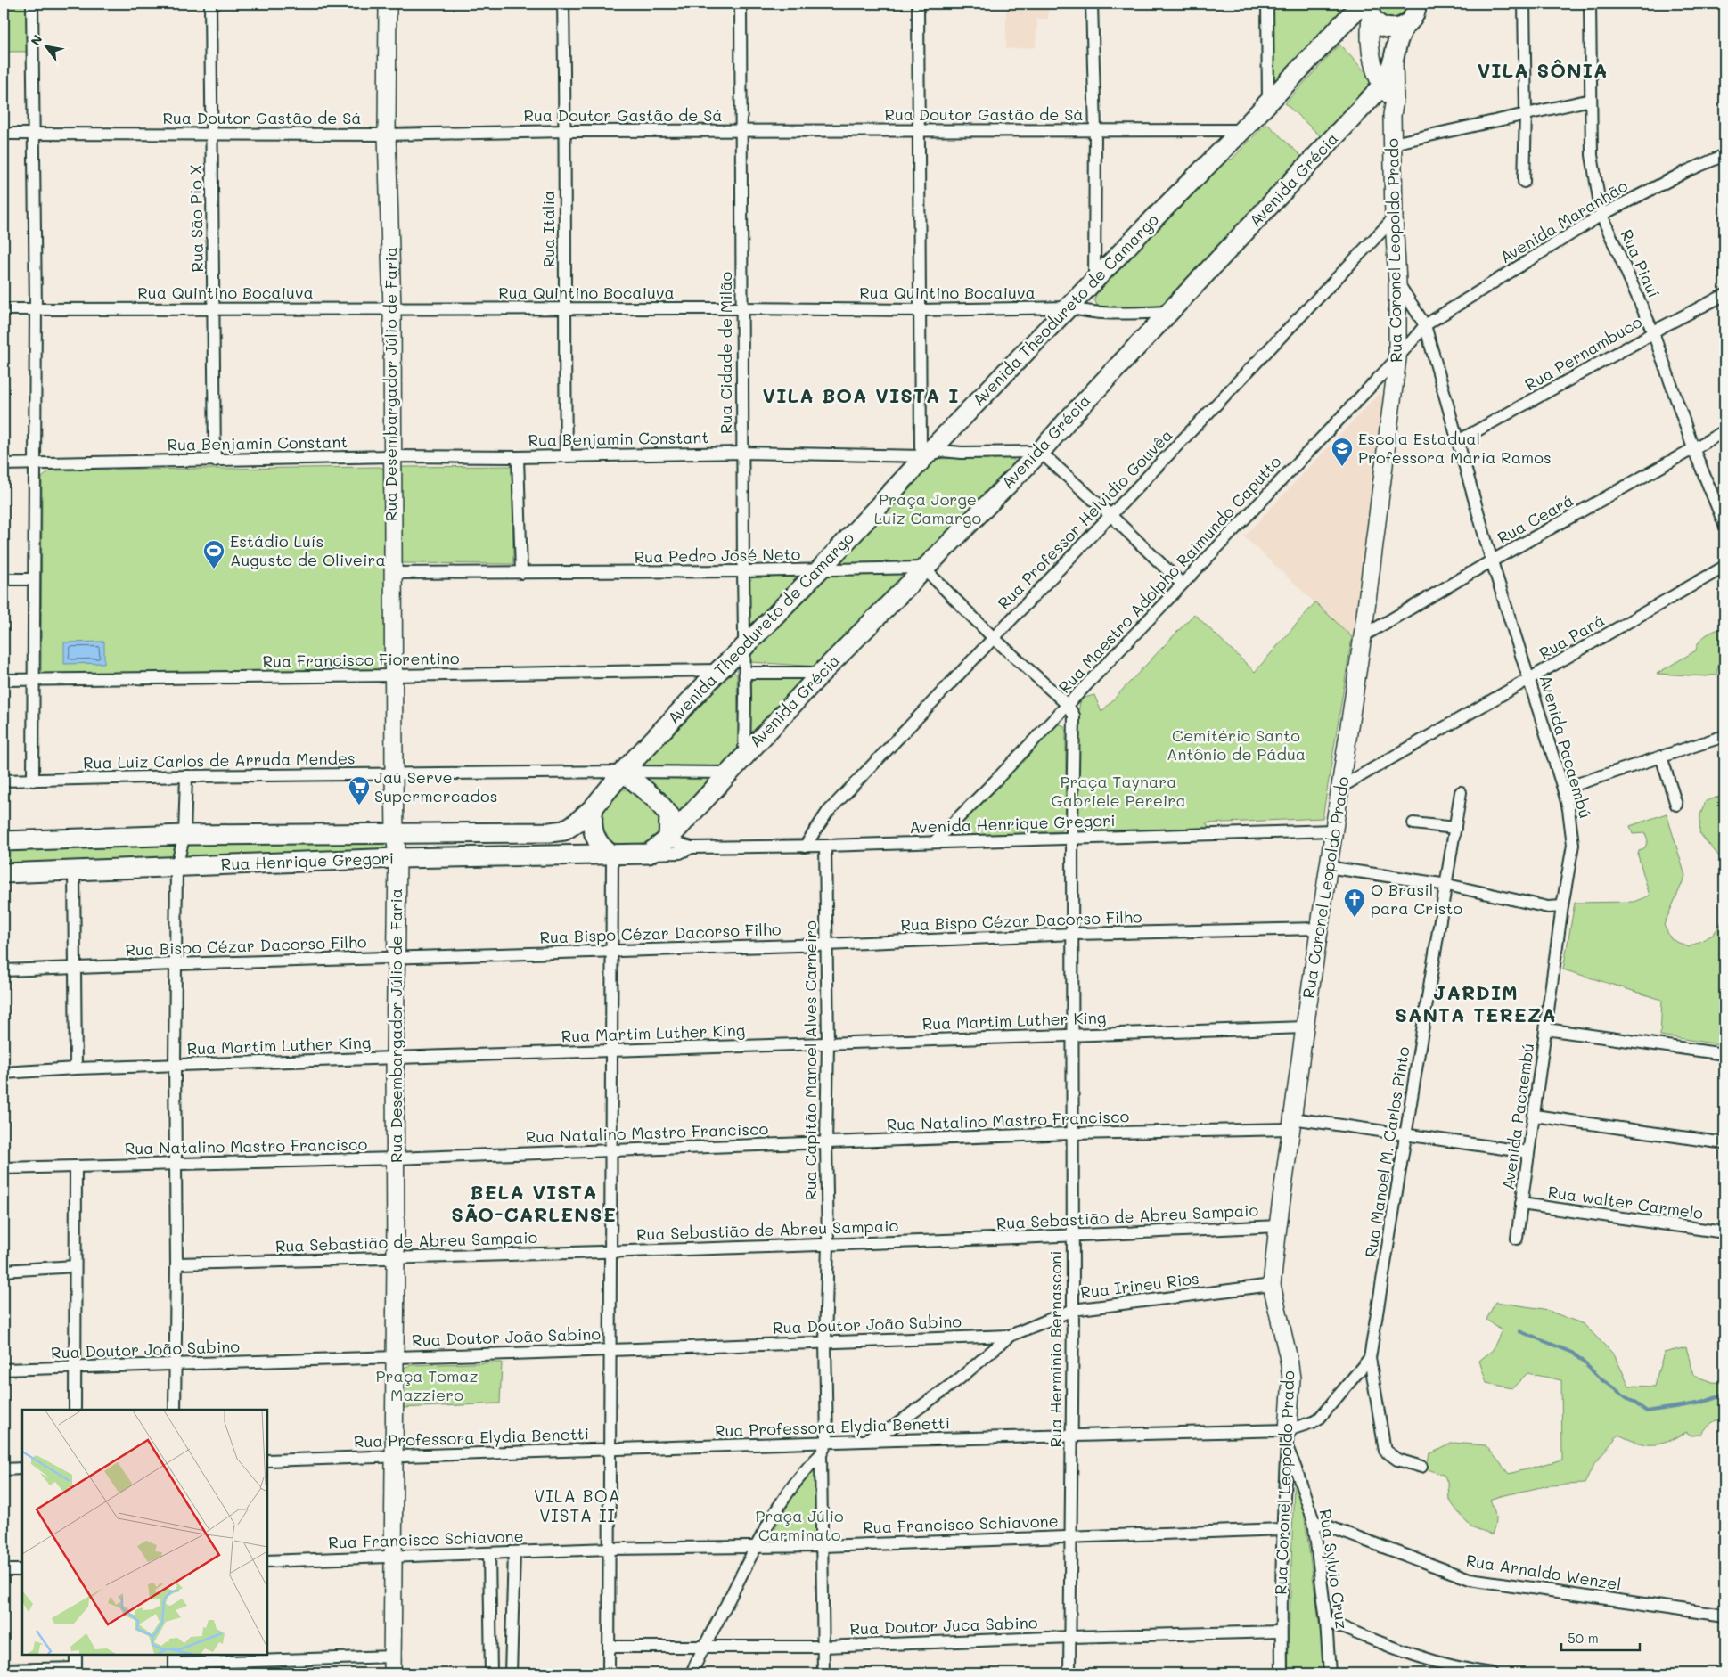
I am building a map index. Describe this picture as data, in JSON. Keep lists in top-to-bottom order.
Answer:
{
  "streets": {
    "main road": ["Avenida Grécia", "Avenida Theodureto de Camargo", "Rua Henrique Gregori"],
    "street": [
      "Rua Doutor Gastão de Sá",
      "Rua São Pio X",
      "Avenida Maranhão",
      "Rua Itália",
      "Rua Coronel Leopoldo Prado",
      "Rua Piauí",
      "Rua Quintino Bocaiuva",
      "Rua Cidade de Milão",
      "Rua Pernambuco",
      "Rua Desembargador Júlio de Faria",
      "Rua Benjamin Constant",
      "Rua Professor Helvidio Gouvêa",
      "Rua Ceará",
      "Rua Pedro José Neto",
      "Rua Maestro Adolpho Raimundo Caputto",
      "Rua Pará",
      "Rua Francisco Fiorentino",
      "Avenida Pacaembú",
      "Rua Luiz Carlos de Arruda Mendes",
      "Avenida Henrique Gregori",
      "Rua Bispo Cézar Dacorso Filho",
      "Rua Martim Luther King",
      "Rua Capitão Manoel Alves Carneiro",
      "Rua Natalino Mastro Francisco",
      "Rua Manoel M. Carlos Pinto",
      "Rua walter Carmelo",
      "Rua Sebastião de Abreu Sampaio",
      "Rua Irineu Rios",
      "Rua Doutor João Sabino",
      "Rua Herminio Bernasconi",
      "Rua Professora Elydia Benetti",
      "Rua Francisco Schiavone",
      "Rua Sylvio Cruz",
      "Rua Arnaldo Wenzel",
      "Rua Doutor Juca Sabino"
    ]
  },
  "crossings": [
    ["Rua Doutor Gastão de Sá", "Rua São Pio X"],
    ["Rua Doutor Gastão de Sá", "Rua Itália"],
    ["Rua Doutor Gastão de Sá", "Avenida Theodureto de Camargo"],
    ["Rua Doutor Gastão de Sá", "Rua Cidade de Milão"],
    ["Rua Doutor Gastão de Sá", "Rua Desembargador Júlio de Faria"],
    ["Avenida Grécia", "Rua Coronel Leopoldo Prado"],
    ["Avenida Grécia", "Rua Quintino Bocaiuva"],
    ["Avenida Grécia", "Avenida Theodureto de Camargo"],
    ["Avenida Grécia", "Rua Cidade de Milão"],
    ["Avenida Grécia", "Rua Benjamin Constant"],
    ["Avenida Grécia", "Rua Pedro José Neto"],
    ["Avenida Grécia", "Rua Luiz Carlos de Arruda Mendes"],
    ["Avenida Grécia", "Rua Henrique Gregori"],
    ["Rua São Pio X", "Rua Quintino Bocaiuva"],
    ["Rua São Pio X", "Rua Benjamin Constant"],
    ["Avenida Maranhão", "Rua Piauí"],
    ["Avenida Maranhão", "Rua Maestro Adolpho Raimundo Caputto"],
    ["Avenida Maranhão", "Avenida Pacaembú"],
    ["Rua Itália", "Rua Quintino Bocaiuva"],
    ["Rua Itália", "Rua Benjamin Constant"],
    ["Rua Coronel Leopoldo Prado", "Avenida Theodureto de Camargo"],
    ["Rua Coronel Leopoldo Prado", "Rua Professor Helvidio Gouvêa"],
    ["Rua Coronel Leopoldo Prado", "Rua Ceará"],
    ["Rua Coronel Leopoldo Prado", "Rua Maestro Adolpho Raimundo Caputto"],
    ["Rua Coronel Leopoldo Prado", "Rua Pará"],
    ["Rua Coronel Leopoldo Prado", "Avenida Pacaembú"],
    ["Rua Coronel Leopoldo Prado", "Avenida Henrique Gregori"],
    ["Rua Coronel Leopoldo Prado", "Rua Bispo Cézar Dacorso Filho"],
    ["Rua Coronel Leopoldo Prado", "Rua Martim Luther King"],
    ["Rua Coronel Leopoldo Prado", "Rua Natalino Mastro Francisco"],
    ["Rua Coronel Leopoldo Prado", "Rua Sebastião de Abreu Sampaio"],
    ["Rua Coronel Leopoldo Prado", "Rua Irineu Rios"],
    ["Rua Coronel Leopoldo Prado", "Rua Professora Elydia Benetti"],
    ["Rua Coronel Leopoldo Prado", "Rua Francisco Schiavone"],
    ["Rua Coronel Leopoldo Prado", "Rua Sylvio Cruz"],
    ["Rua Coronel Leopoldo Prado", "Rua Doutor Juca Sabino"],
    ["Rua Piauí", "Rua Pernambuco"],
    ["Rua Piauí", "Rua Ceará"],
    ["Rua Quintino Bocaiuva", "Avenida Theodureto de Camargo"],
    ["Rua Quintino Bocaiuva", "Rua Cidade de Milão"],
    ["Rua Quintino Bocaiuva", "Rua Desembargador Júlio de Faria"],
    ["Avenida Theodureto de Camargo", "Rua Cidade de Milão"],
    ["Avenida Theodureto de Camargo", "Rua Benjamin Constant"],
    ["Avenida Theodureto de Camargo", "Rua Pedro José Neto"],
    ["Avenida Theodureto de Camargo", "Rua Francisco Fiorentino"],
    ["Avenida Theodureto de Camargo", "Rua Luiz Carlos de Arruda Mendes"],
    ["Avenida Theodureto de Camargo", "Rua Henrique Gregori"],
    ["Rua Cidade de Milão", "Rua Benjamin Constant"],
    ["Rua Cidade de Milão", "Rua Pedro José Neto"],
    ["Rua Pernambuco", "Avenida Pacaembú"],
    ["Rua Desembargador Júlio de Faria", "Rua Benjamin Constant"],
    ["Rua Desembargador Júlio de Faria", "Rua Pedro José Neto"],
    ["Rua Desembargador Júlio de Faria", "Rua Francisco Fiorentino"],
    ["Rua Desembargador Júlio de Faria", "Rua Luiz Carlos de Arruda Mendes"],
    ["Rua Desembargador Júlio de Faria", "Rua Henrique Gregori"],
    ["Rua Desembargador Júlio de Faria", "Rua Bispo Cézar Dacorso Filho"],
    ["Rua Desembargador Júlio de Faria", "Rua Martim Luther King"],
    ["Rua Desembargador Júlio de Faria", "Rua Natalino Mastro Francisco"],
    ["Rua Desembargador Júlio de Faria", "Rua Sebastião de Abreu Sampaio"],
    ["Rua Desembargador Júlio de Faria", "Rua Doutor João Sabino"],
    ["Rua Desembargador Júlio de Faria", "Rua Professora Elydia Benetti"],
    ["Rua Desembargador Júlio de Faria", "Rua Francisco Schiavone"],
    ["Rua Professor Helvidio Gouvêa", "Avenida Henrique Gregori"],
    ["Rua Ceará", "Avenida Pacaembú"],
    ["Rua Maestro Adolpho Raimundo Caputto", "Avenida Pacaembú"],
    ["Rua Maestro Adolpho Raimundo Caputto", "Avenida Henrique Gregori"],
    ["Rua Maestro Adolpho Raimundo Caputto", "Rua Herminio Bernasconi"],
    ["Rua Pará", "Avenida Pacaembú"],
    ["Avenida Pacaembú", "Rua Natalino Mastro Francisco"],
    ["Avenida Pacaembú", "Rua walter Carmelo"],
    ["Rua Luiz Carlos de Arruda Mendes", "Rua Henrique Gregori"],
    ["Avenida Henrique Gregori", "Rua Capitão Manoel Alves Carneiro"],
    ["Avenida Henrique Gregori", "Rua Herminio Bernasconi"],
    ["Rua Bispo Cézar Dacorso Filho", "Rua Capitão Manoel Alves Carneiro"],
    ["Rua Bispo Cézar Dacorso Filho", "Rua Herminio Bernasconi"],
    ["Rua Martim Luther King", "Rua Capitão Manoel Alves Carneiro"],
    ["Rua Martim Luther King", "Rua Herminio Bernasconi"],
    ["Rua Capitão Manoel Alves Carneiro", "Rua Natalino Mastro Francisco"],
    ["Rua Capitão Manoel Alves Carneiro", "Rua Sebastião de Abreu Sampaio"],
    ["Rua Capitão Manoel Alves Carneiro", "Rua Doutor João Sabino"],
    ["Rua Capitão Manoel Alves Carneiro", "Rua Professora Elydia Benetti"],
    ["Rua Capitão Manoel Alves Carneiro", "Rua Francisco Schiavone"],
    ["Rua Capitão Manoel Alves Carneiro", "Rua Doutor Juca Sabino"],
    ["Rua Natalino Mastro Francisco", "Rua Manoel M. Carlos Pinto"],
    ["Rua Natalino Mastro Francisco", "Rua Herminio Bernasconi"],
    ["Rua Manoel M. Carlos Pinto", "Rua Professora Elydia Benetti"],
    ["Rua Sebastião de Abreu Sampaio", "Rua Herminio Bernasconi"],
    ["Rua Irineu Rios", "Rua Doutor João Sabino"],
    ["Rua Irineu Rios", "Rua Herminio Bernasconi"],
    ["Rua Irineu Rios", "Rua Professora Elydia Benetti"],
    ["Rua Herminio Bernasconi", "Rua Professora Elydia Benetti"],
    ["Rua Herminio Bernasconi", "Rua Francisco Schiavone"],
    ["Rua Herminio Bernasconi", "Rua Doutor Juca Sabino"],
    ["Rua Sylvio Cruz", "Rua Arnaldo Wenzel"]
  ],
  "districts": [
    "VILA SÔNIA",
    "VILA BOA VISTA I",
    "JARDIM SANTA TEREZA",
    "BELA VISTA SÃO-CARLENSE",
    "VILA BOA VISTA II"
  ],
  "parks": [
    "Praça Jorge Luiz Camargo",
    "Cemitério Santo Antônio de Pádua",
    "Praça Taynara Gabriele Pereira",
    "Praça Tomaz Mazziero",
    "Praça Júlio Carminato"
  ],
  "places": {
    "school or university": ["Escola Estadual Professora Maria Ramos"],
    "sports": ["Estádio Luís Augusto de Oliveira"],
    "supermarket": ["Jaú Serve Supermercados"],
    "church": ["O Brasil para Cristo"]
  },
  "scale_bar": "50 m",
  "north": "top left"
}
